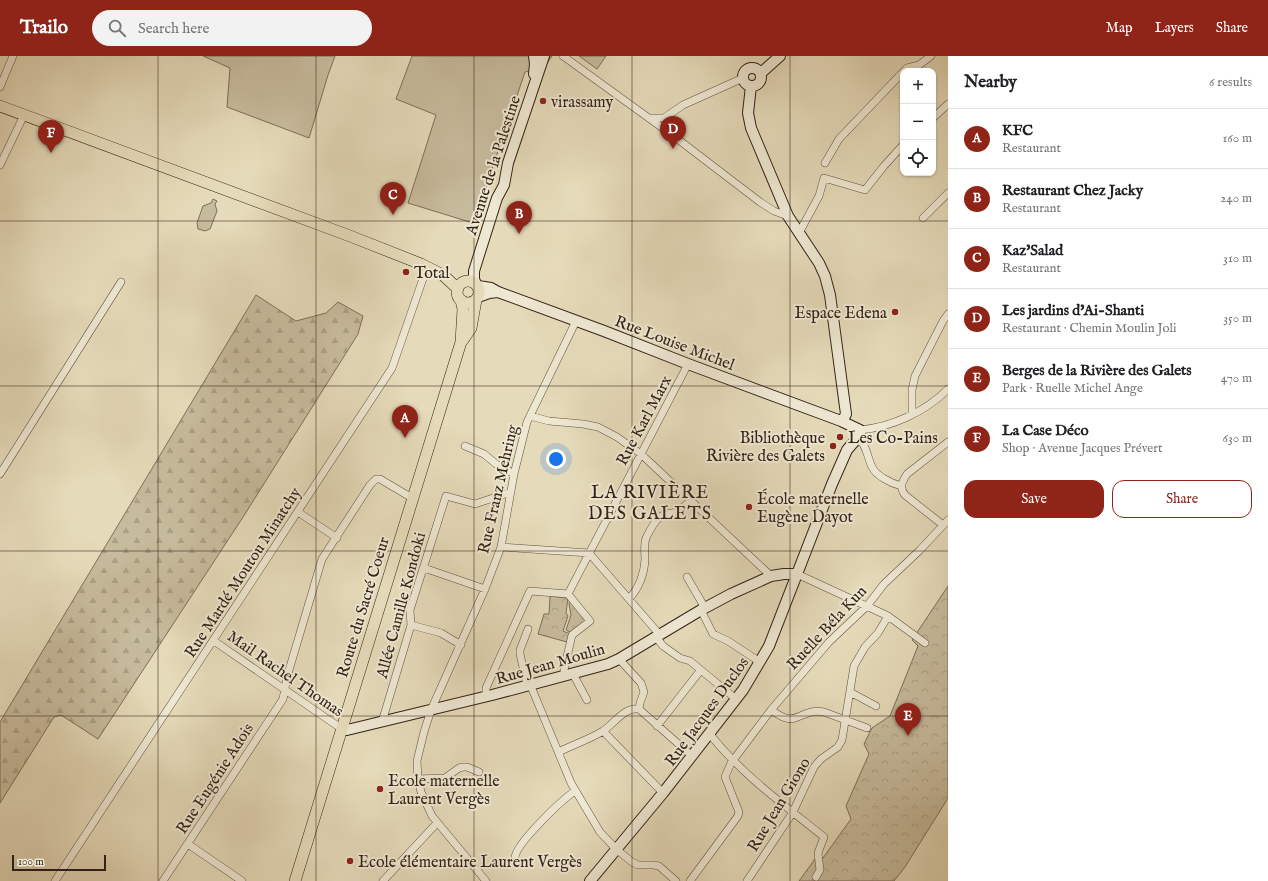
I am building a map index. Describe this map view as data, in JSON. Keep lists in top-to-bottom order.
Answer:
{
  "streets": {
    "main road": ["Route du Sacré Coeur"],
    "street": [
      "Avenue de la Palestine",
      "Rue Louise Michel",
      "Rue Karl Marx",
      "Rue Franz Mehring",
      "Rue Mardé Moutou Minatchy",
      "Allée Camille Kondoki",
      "Ruelle Béla Kun",
      "Rue Jean Moulin",
      "Mail Rachel Thomas",
      "Rue Jacques Duclos",
      "Rue Eugénie Adois",
      "Rue Jean Giono"
    ]
  },
  "crossings": [
    ["Avenue de la Palestine", "Rue Louise Michel"],
    ["Avenue de la Palestine", "Route du Sacré Coeur"],
    ["Rue Louise Michel", "Rue Karl Marx"],
    ["Rue Louise Michel", "Rue Franz Mehring"],
    ["Rue Louise Michel", "Route du Sacré Coeur"],
    ["Rue Louise Michel", "Rue Jacques Duclos"],
    ["Rue Franz Mehring", "Allée Camille Kondoki"],
    ["Rue Franz Mehring", "Rue Jean Moulin"],
    ["Rue Mardé Moutou Minatchy", "Mail Rachel Thomas"],
    ["Allée Camille Kondoki", "Rue Jean Moulin"],
    ["Route du Sacré Coeur", "Rue Jean Moulin"],
    ["Route du Sacré Coeur", "Mail Rachel Thomas"],
    ["Route du Sacré Coeur", "Rue Eugénie Adois"],
    ["Rue Jean Moulin", "Mail Rachel Thomas"],
    ["Rue Jean Moulin", "Rue Jacques Duclos"],
    ["Mail Rachel Thomas", "Rue Eugénie Adois"]
  ],
  "districts": ["LA RIVIÈRE DES GALETS"],
  "places": [
    "virassamy",
    "Total",
    "Espace Edena",
    "Les Co-Pains",
    "Bibliothèque Rivière des Galets",
    "École maternelle Eugène Dayot",
    "Ecole maternelle Laurent Vergès",
    "Ecole élémentaire Laurent Vergès"
  ],
  "scale_bar": "100 m",
  "page": {
    "header": "Trailo",
    "search": "Search here",
    "nav": ["Map", "Layers", "Share"],
    "heading": ["Nearby", "6 results"],
    "map_buttons": ["+", "−"],
    "list": [
      {
        "mark": "A",
        "name": "KFC",
        "note": "Restaurant",
        "value": "160 m"
      },
      {
        "mark": "B",
        "name": "Restaurant Chez Jacky",
        "note": "Restaurant",
        "value": "240 m"
      },
      {
        "mark": "C",
        "name": "Kaz'Salad",
        "note": "Restaurant",
        "value": "310 m"
      },
      {
        "mark": "D",
        "name": "Les jardins d'Ai-Shanti",
        "note": "Restaurant · Chemin Moulin Joli",
        "value": "350 m"
      },
      {
        "mark": "E",
        "name": "Berges de la Rivière des Galets",
        "note": "Park · Ruelle Michel Ange",
        "value": "470 m"
      },
      {
        "mark": "F",
        "name": "La Case Déco",
        "note": "Shop · Avenue Jacques Prévert",
        "value": "630 m"
      }
    ],
    "pins": [
      "D",
      "F",
      "C",
      "B",
      "A",
      "E"
    ],
    "buttons": ["Save", "Share"],
    "scale": "100 m"
  }
}
